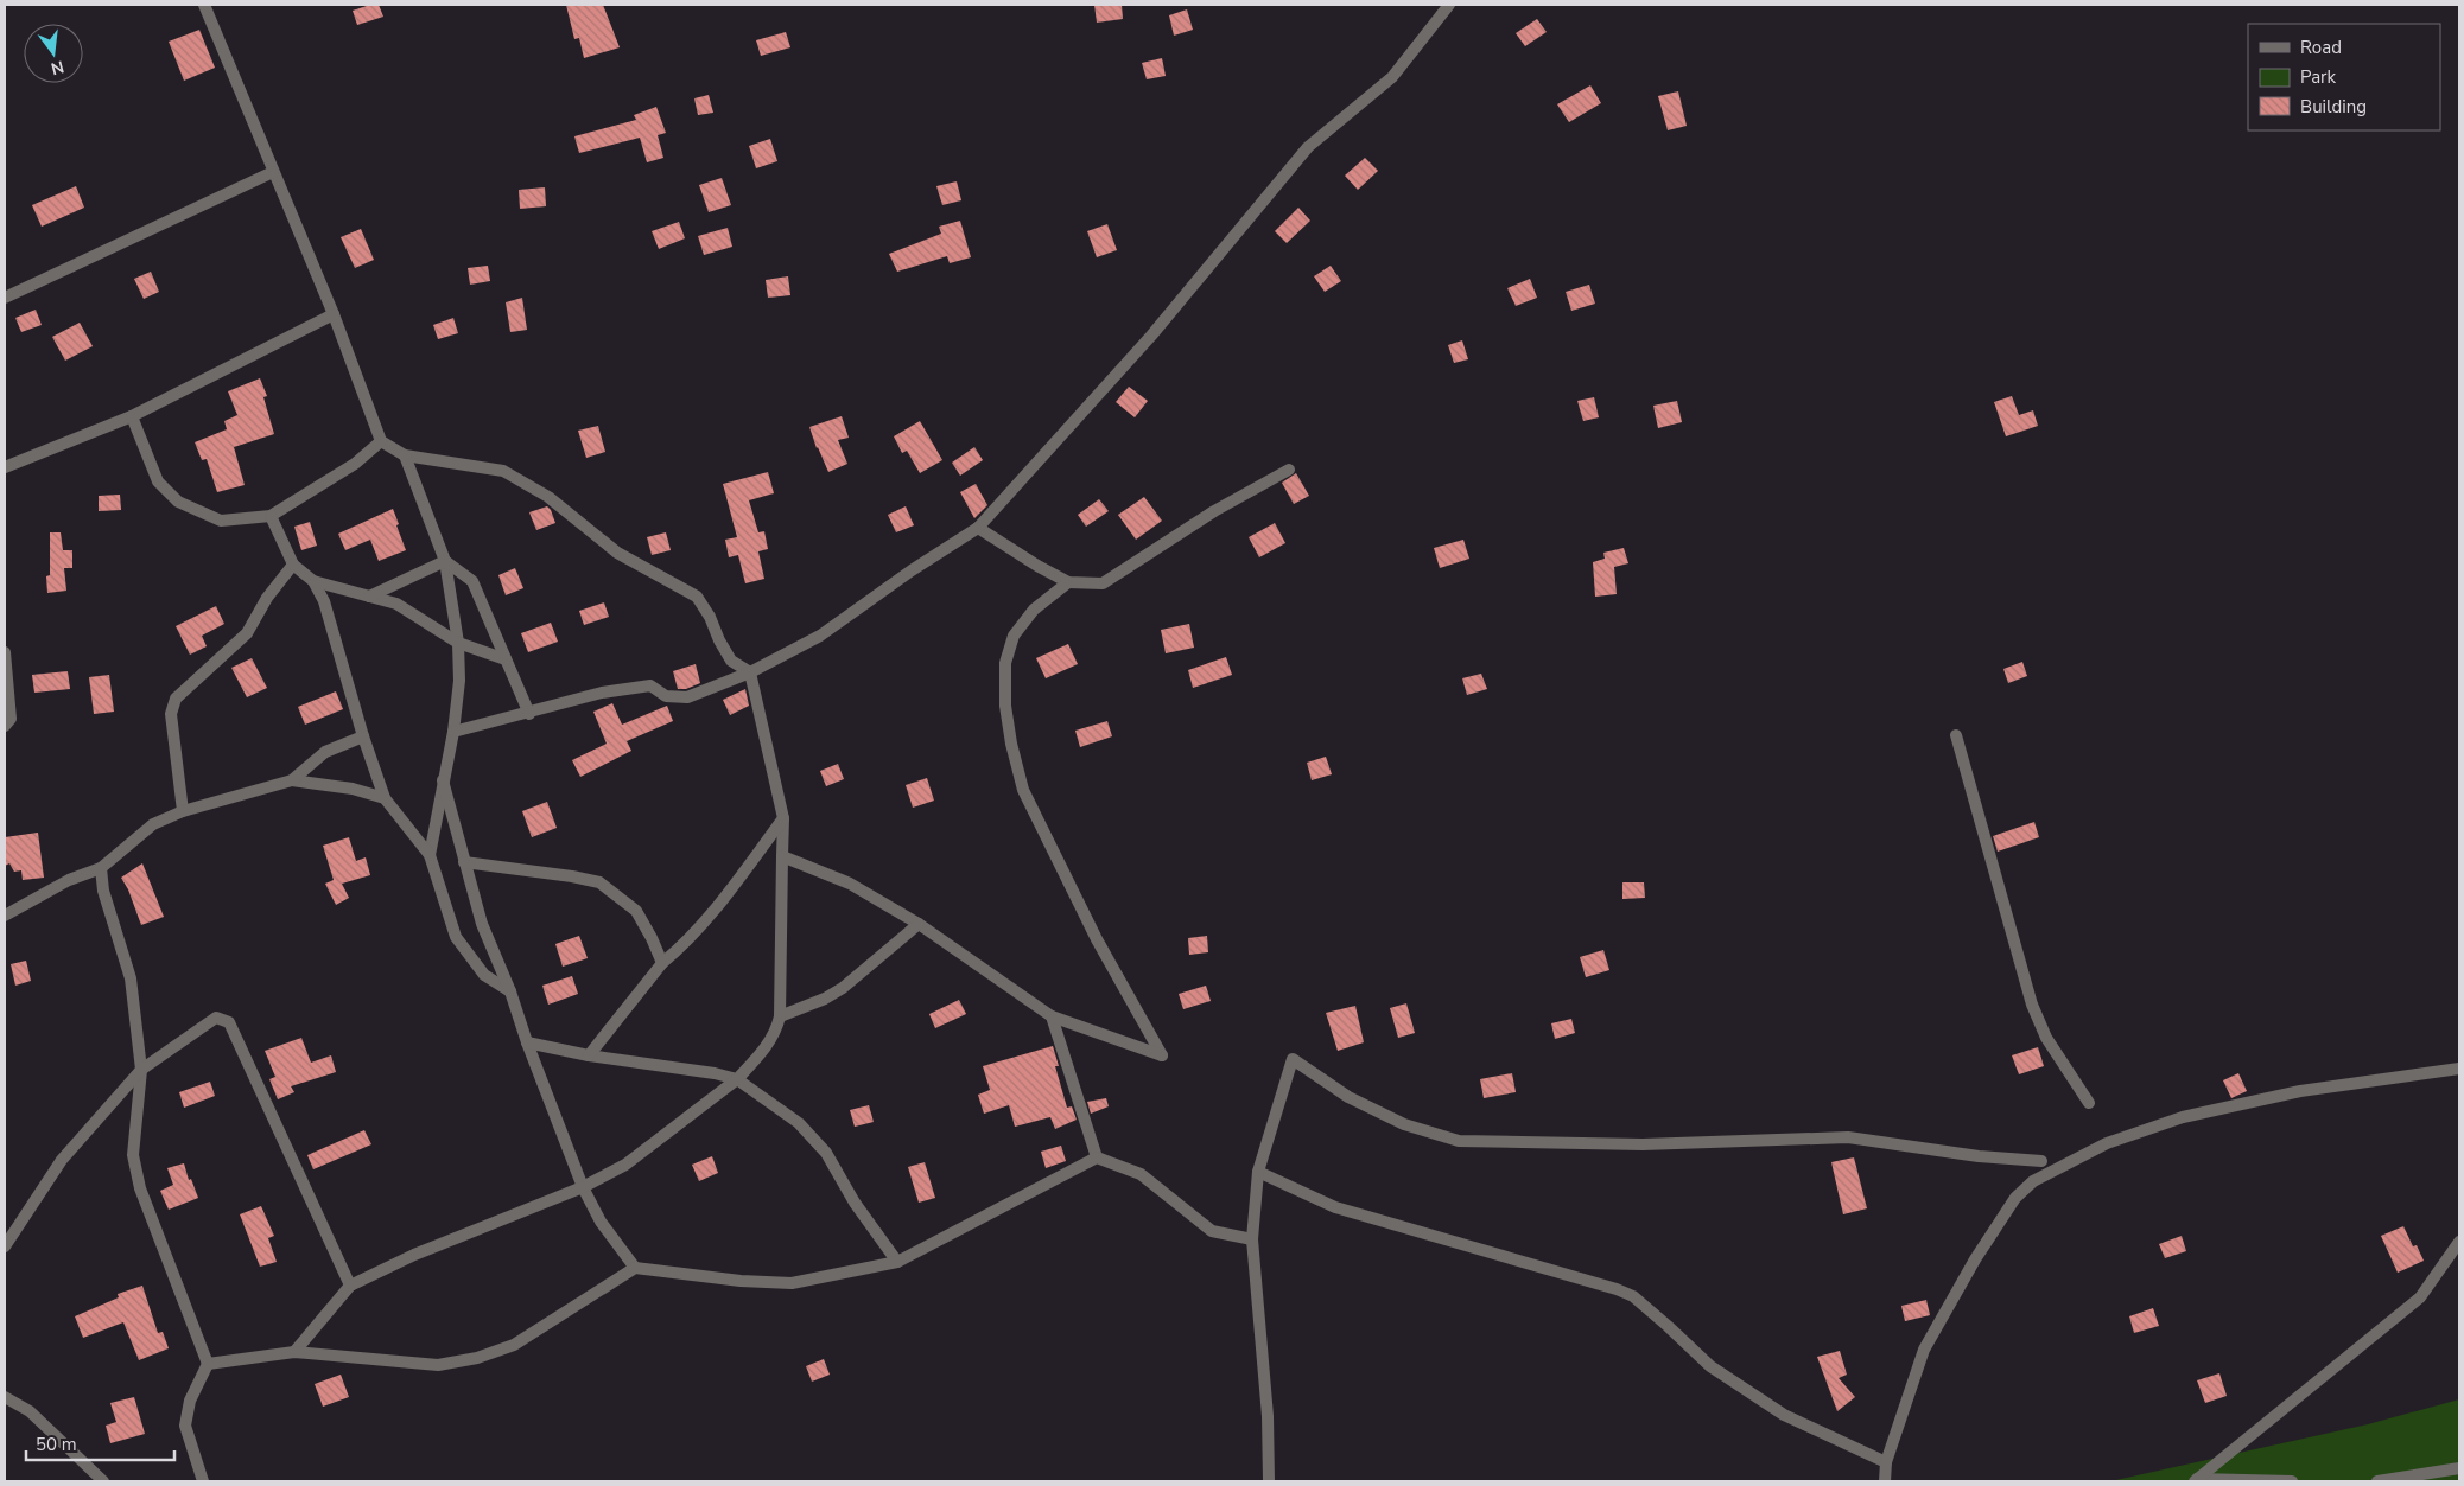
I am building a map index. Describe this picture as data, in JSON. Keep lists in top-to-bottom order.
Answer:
{
  "legend": ["Road", "Park", "Building"],
  "scale_bar": "50 m",
  "north": "bottom"
}
